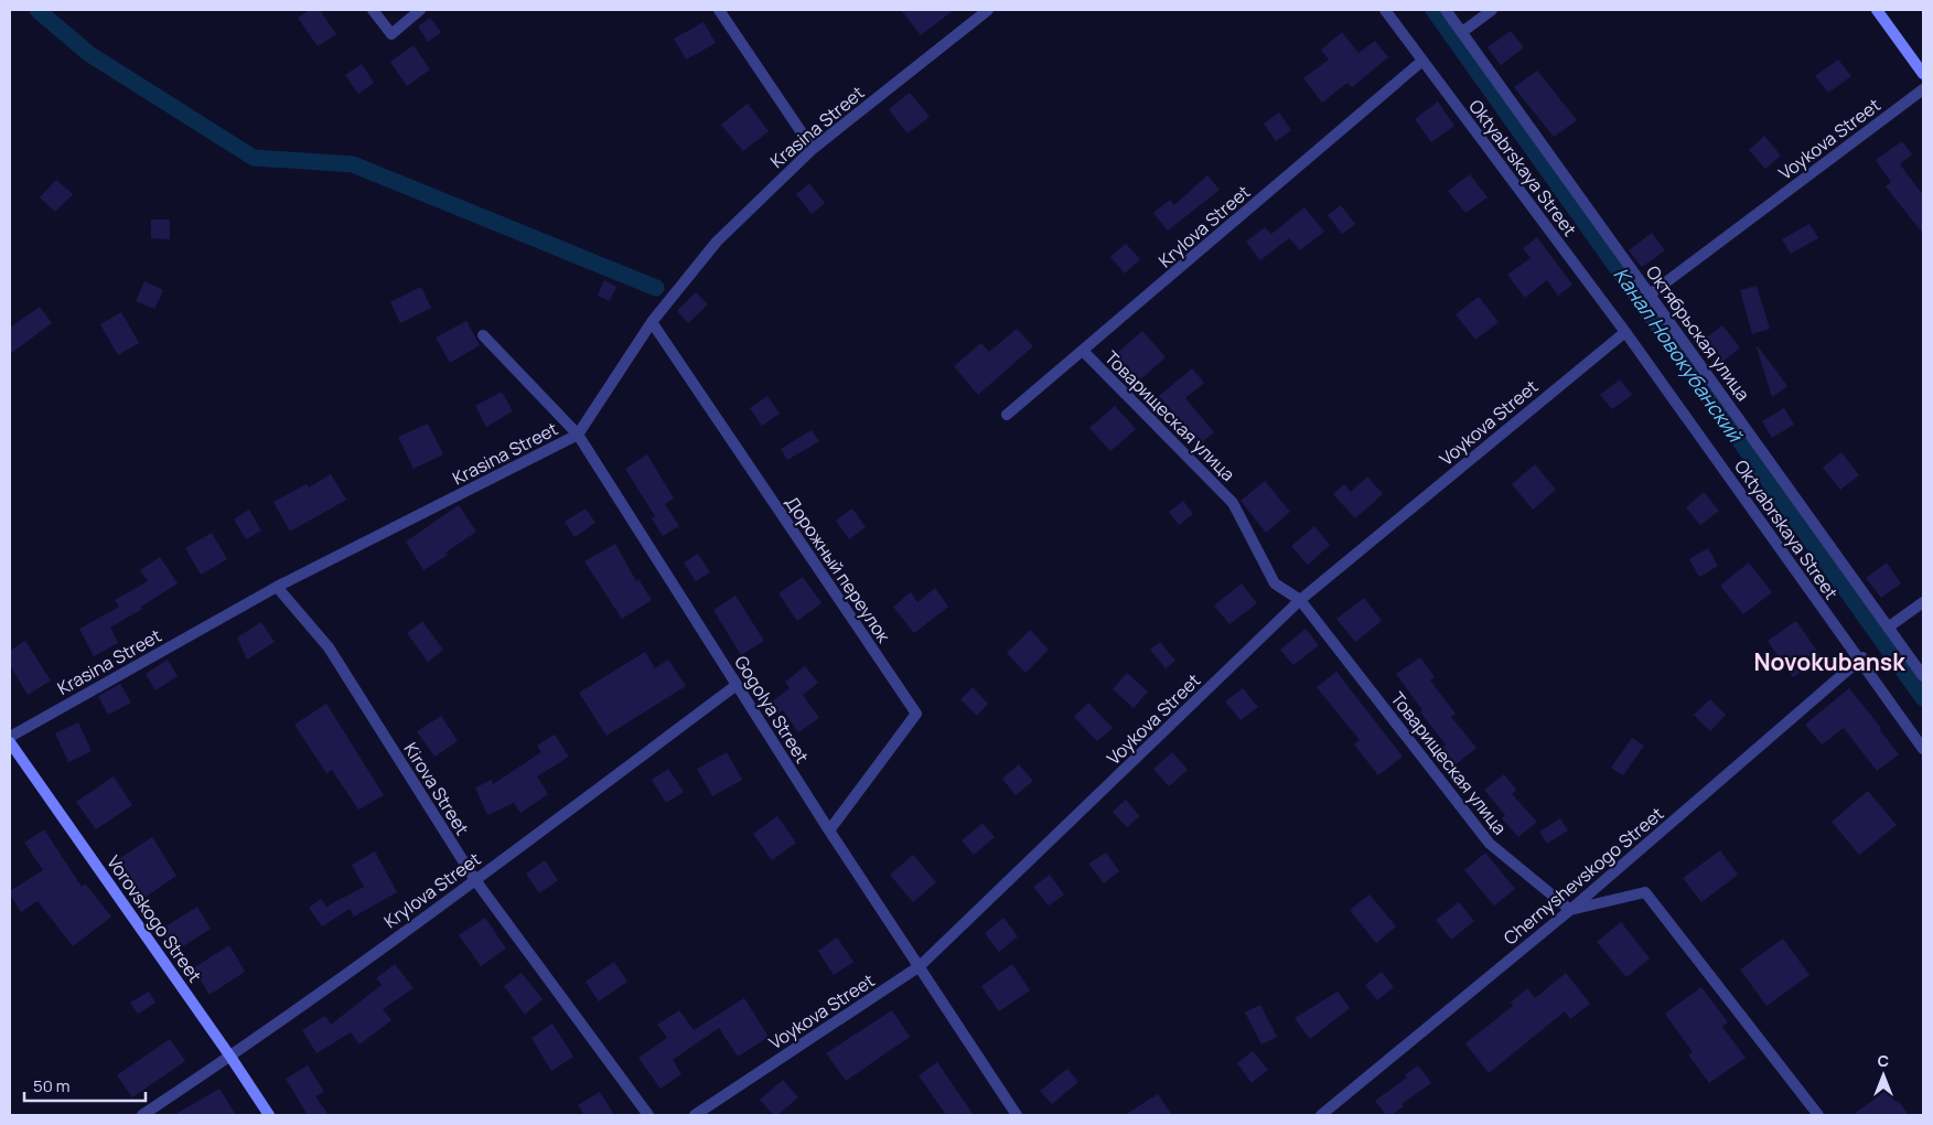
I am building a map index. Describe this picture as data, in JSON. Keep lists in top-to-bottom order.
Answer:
{
  "streets": {
    "main road": ["Vorovskogo Street"],
    "street": [
      "Krasina Street",
      "Voykova Street",
      "Oktyabrskaya Street",
      "Krylova Street",
      "Октябрьская улица",
      "Товарищеская улица",
      "Дорожный переулок",
      "Gogolya Street",
      "Kirova Street",
      "Chernyshevskogo Street"
    ]
  },
  "crossings": [
    ["Krasina Street", "Дорожный переулок"],
    ["Krasina Street", "Gogolya Street"],
    ["Krasina Street", "Kirova Street"],
    ["Voykova Street", "Oktyabrskaya Street"],
    ["Voykova Street", "Октябрьская улица"],
    ["Voykova Street", "Товарищеская улица"],
    ["Voykova Street", "Gogolya Street"],
    ["Oktyabrskaya Street", "Krylova Street"],
    ["Oktyabrskaya Street", "Chernyshevskogo Street"],
    ["Krylova Street", "Товарищеская улица"],
    ["Krylova Street", "Gogolya Street"],
    ["Krylova Street", "Kirova Street"],
    ["Krylova Street", "Vorovskogo Street"],
    ["Товарищеская улица", "Chernyshevskogo Street"],
    ["Дорожный переулок", "Gogolya Street"]
  ],
  "districts": ["Novokubansk"],
  "water": ["Канал Новокубанский"],
  "scale_bar": "50 m",
  "north": "top"
}
